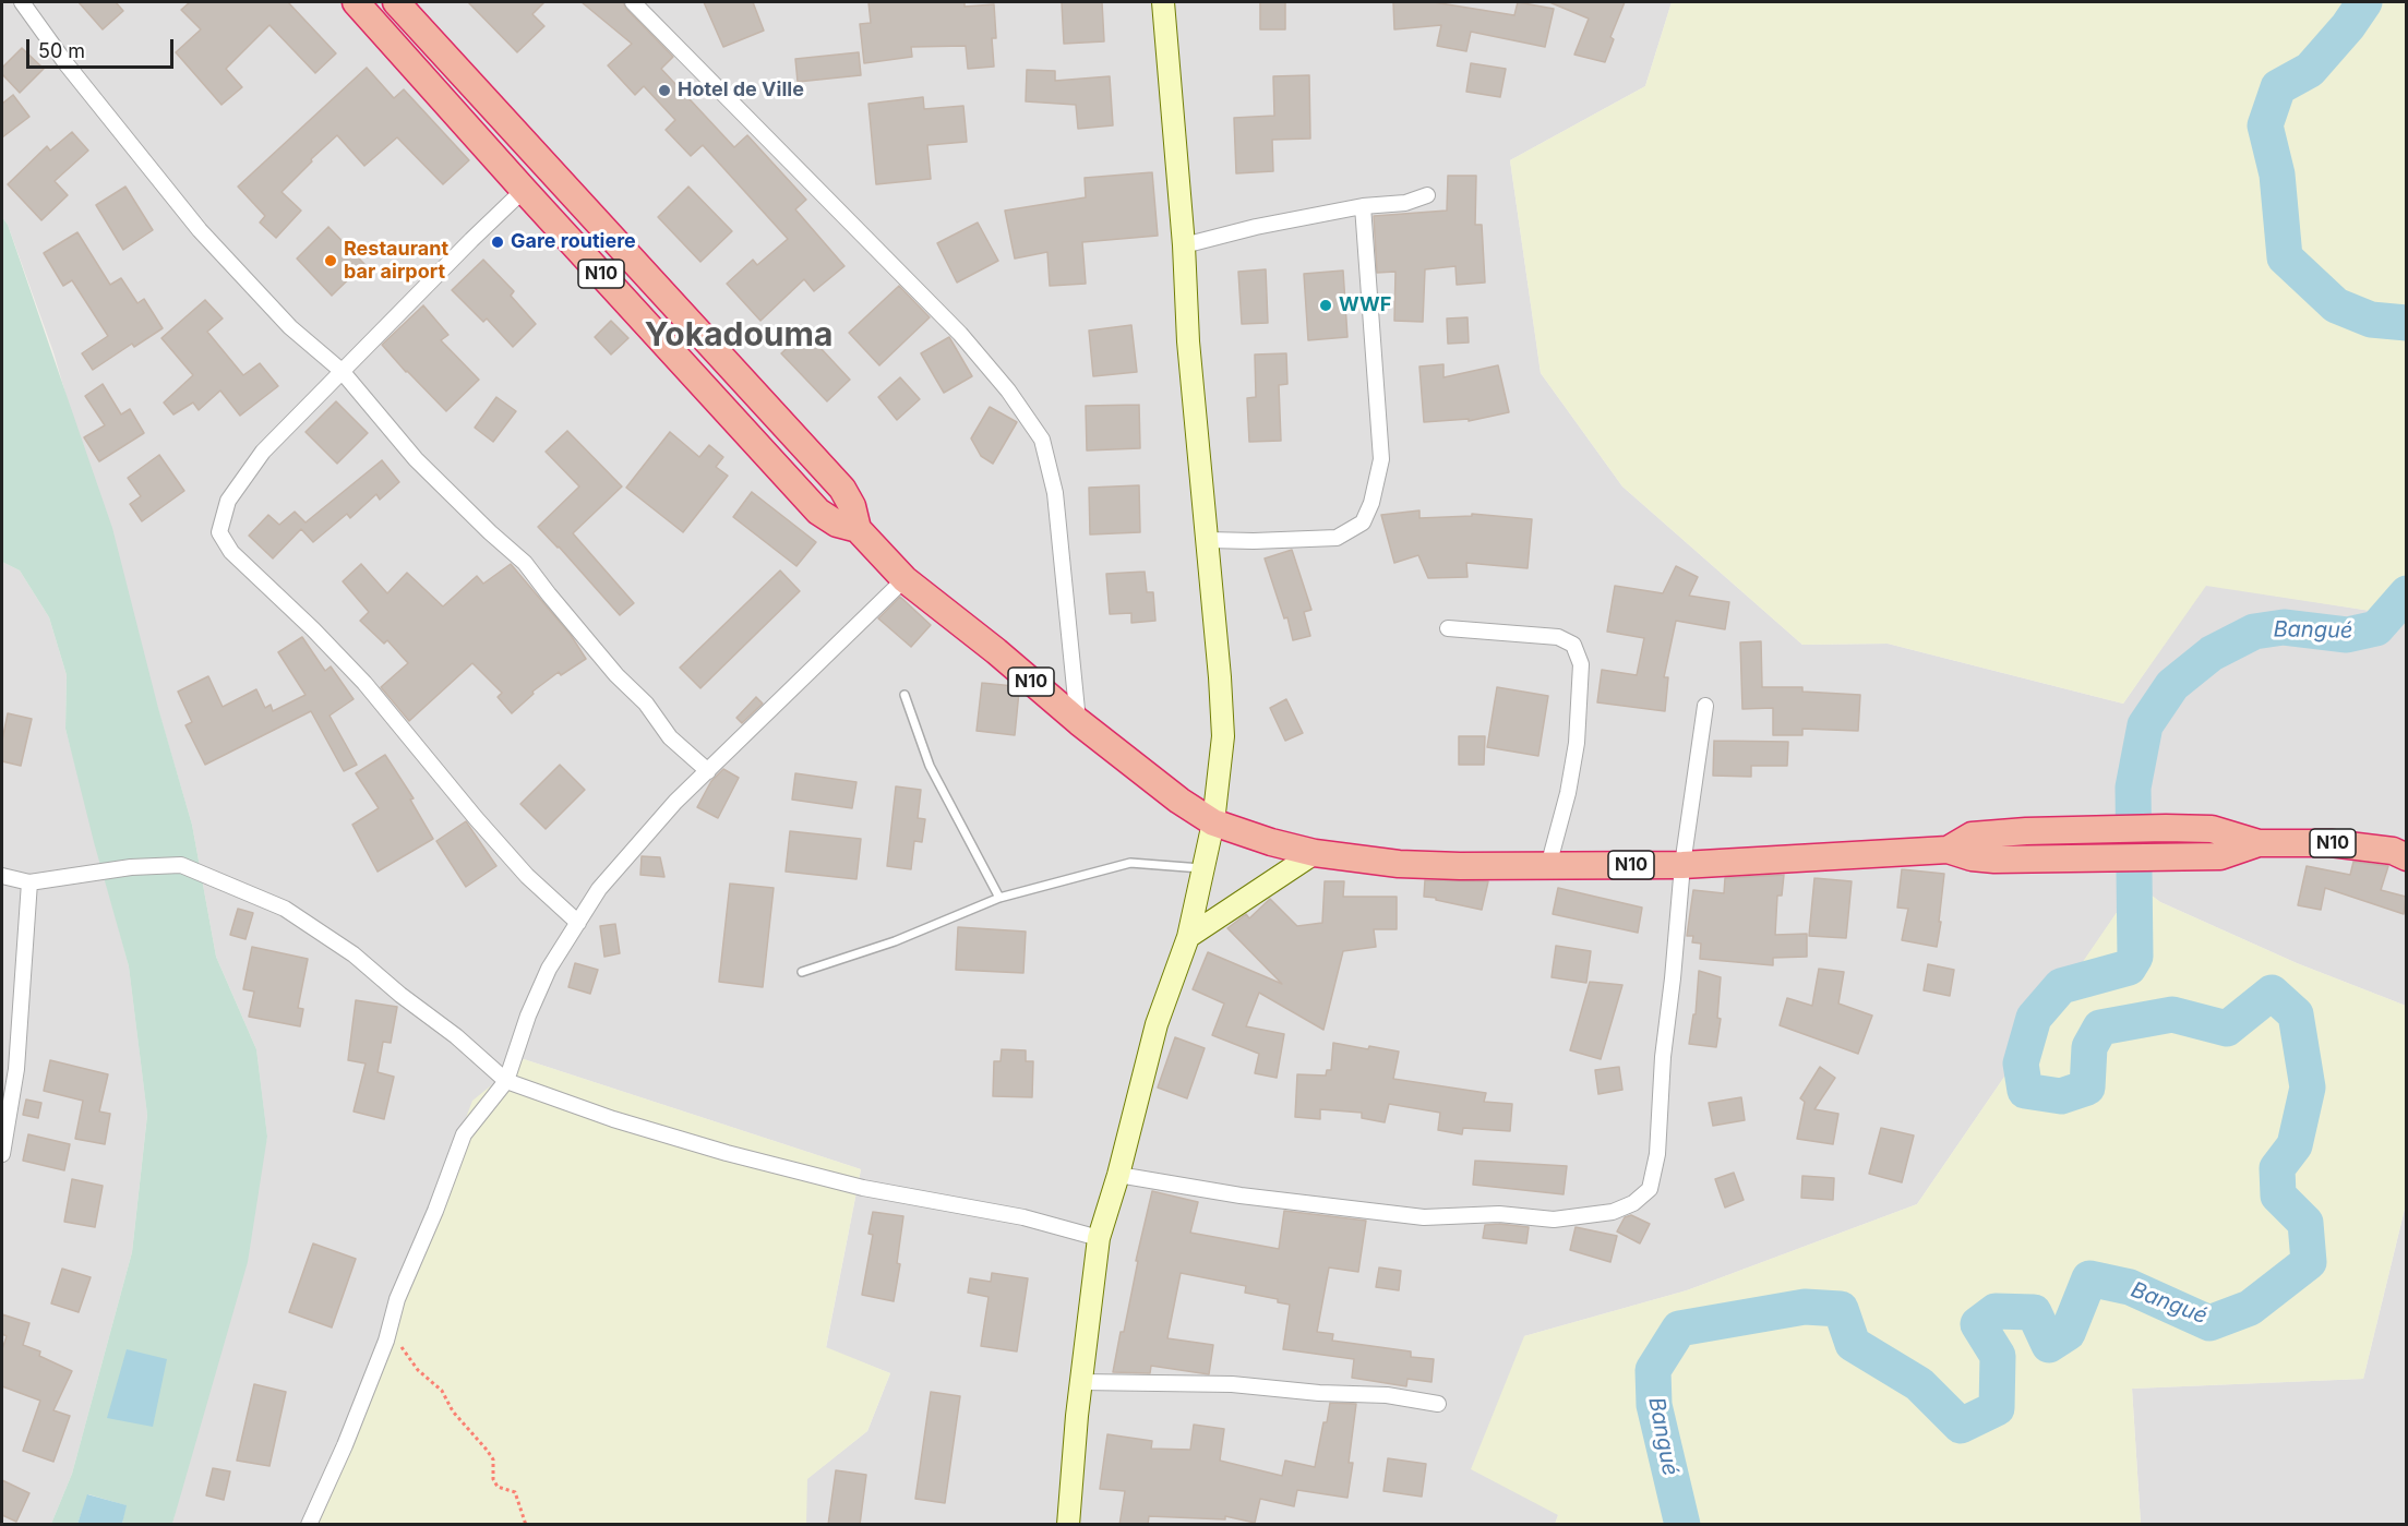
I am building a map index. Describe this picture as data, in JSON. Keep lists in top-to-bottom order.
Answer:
{
  "streets": {
    "highway": ["N10"]
  },
  "districts": ["Yokadouma"],
  "water": ["Bangué"],
  "places": [
    "Hotel de Ville",
    "Gare routiere",
    "Restaurant bar airport",
    "WWF"
  ],
  "scale_bar": "50 m"
}
